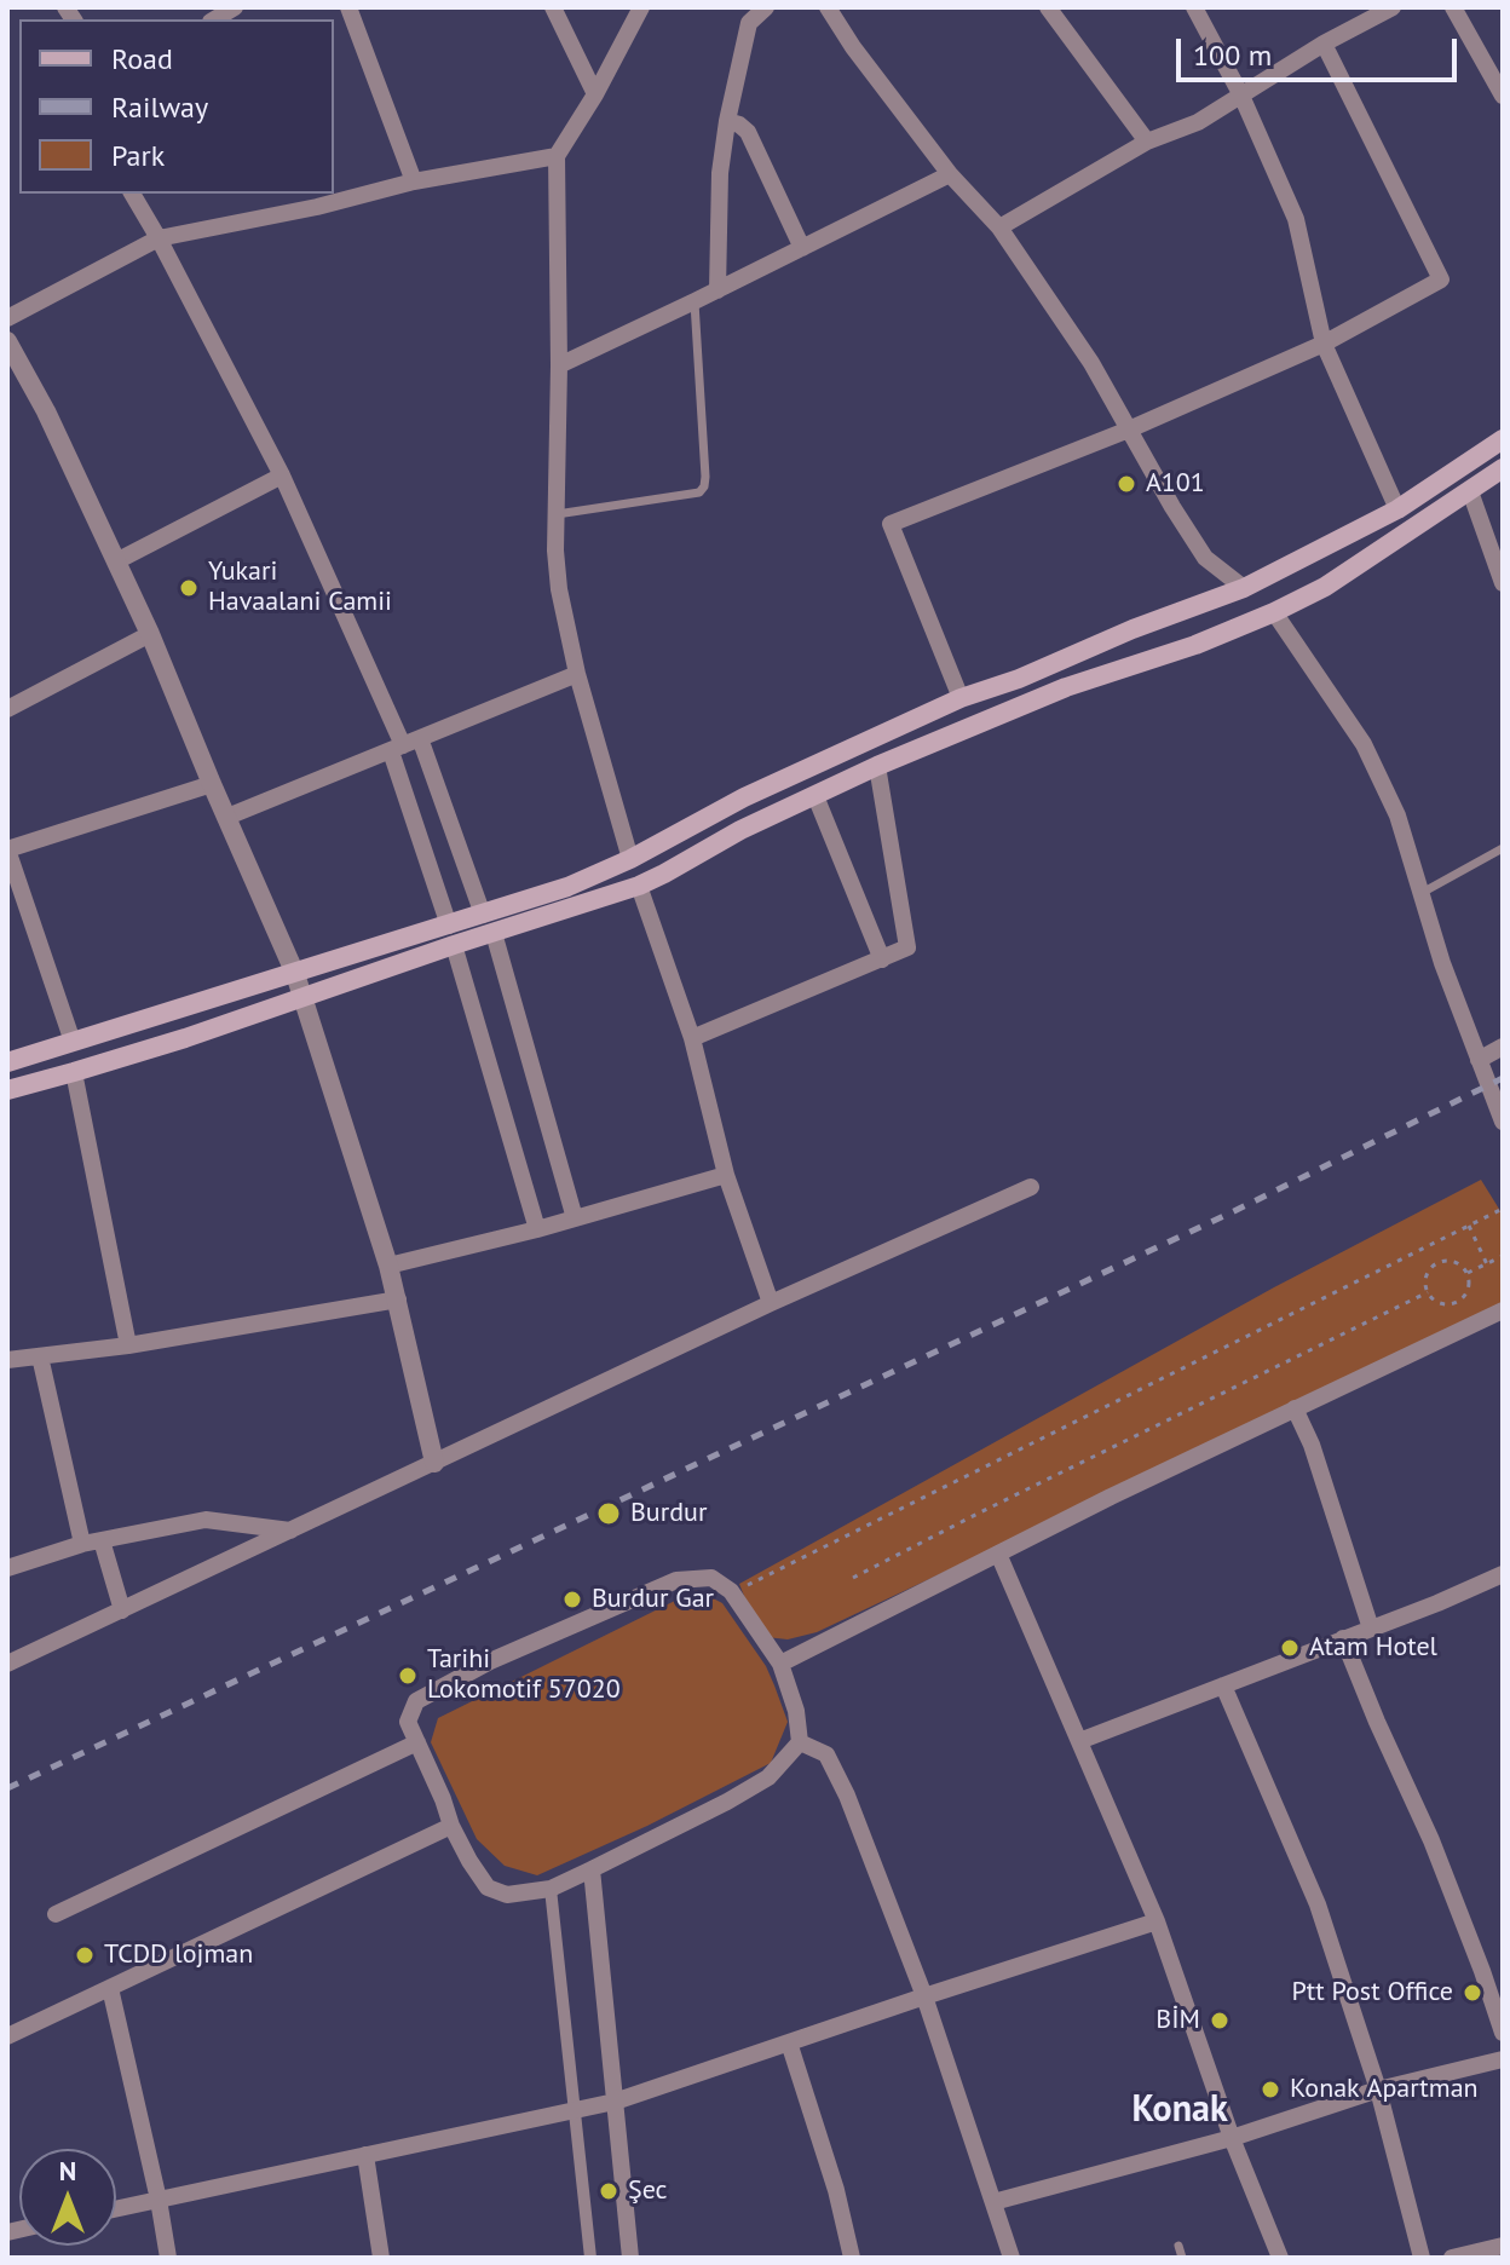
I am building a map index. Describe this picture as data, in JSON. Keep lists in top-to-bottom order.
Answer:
{
  "districts": ["Konak"],
  "places": [
    "A101",
    "Yukari Havaalani Camii",
    "Burdur",
    "Burdur Gar",
    "Atam Hotel",
    "Tarihi Lokomotif 57020",
    "TCDD lojman",
    "Ptt Post Office",
    "BİM",
    "Konak Apartman",
    "Şec"
  ],
  "legend": ["Road", "Railway", "Park"],
  "scale_bar": "100 m",
  "north": "top"
}
